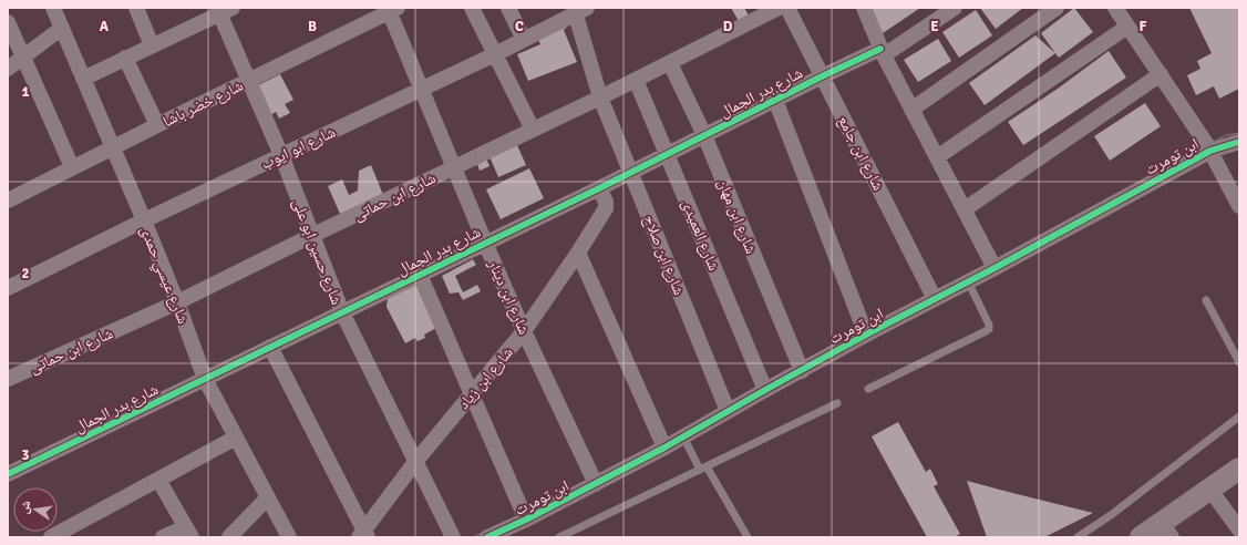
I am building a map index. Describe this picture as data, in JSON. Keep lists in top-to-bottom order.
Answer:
{
  "streets": {
    "street": [
      "شارع بدر الجمال",
      "شارع خضر باشا",
      "شارع ابو ايوب",
      "شارع ابن جامع",
      "ابن تومرت",
      "شارع ابن حماتى",
      "شارع ابن مهان",
      "شارع العميدى",
      "شارع حسين ابو على",
      "شارع ابن صلاح",
      "شارع عيسي حمدى",
      "شارع ابن دينار",
      "شارع ابن زياد"
    ]
  },
  "crossings": [
    ["شارع بدر الجمال", "شارع ابن جامع"],
    ["شارع بدر الجمال", "شارع ابن مهان"],
    ["شارع بدر الجمال", "شارع العميدى"],
    ["شارع بدر الجمال", "شارع حسين ابو على"],
    ["شارع بدر الجمال", "شارع ابن صلاح"],
    ["شارع بدر الجمال", "شارع عيسي حمدى"],
    ["شارع بدر الجمال", "شارع ابن دينار"],
    ["شارع بدر الجمال", "شارع ابن زياد"],
    ["شارع خضر باشا", "شارع حسين ابو على"],
    ["شارع خضر باشا", "شارع عيسي حمدى"],
    ["شارع خضر باشا", "شارع ابن دينار"],
    ["شارع ابو ايوب", "شارع حسين ابو على"],
    ["شارع ابو ايوب", "شارع ابن صلاح"],
    ["شارع ابو ايوب", "شارع عيسي حمدى"],
    ["شارع ابو ايوب", "شارع ابن دينار"],
    ["شارع ابن جامع", "ابن تومرت"],
    ["ابن تومرت", "شارع ابن مهان"],
    ["ابن تومرت", "شارع العميدى"],
    ["ابن تومرت", "شارع ابن صلاح"],
    ["ابن تومرت", "شارع ابن دينار"],
    ["شارع ابن حماتى", "شارع ابن مهان"],
    ["شارع ابن حماتى", "شارع العميدى"],
    ["شارع ابن حماتى", "شارع حسين ابو على"],
    ["شارع ابن حماتى", "شارع ابن صلاح"],
    ["شارع ابن حماتى", "شارع عيسي حمدى"],
    ["شارع ابن حماتى", "شارع ابن دينار"],
    ["شارع حسين ابو على", "شارع ابن زياد"],
    ["شارع ابن دينار", "شارع ابن زياد"]
  ],
  "north": "left",
  "grid": {
    "columns": [
      "A",
      "B",
      "C",
      "D",
      "E",
      "F"
    ],
    "rows": ["1", "2", "3"]
  }
}
